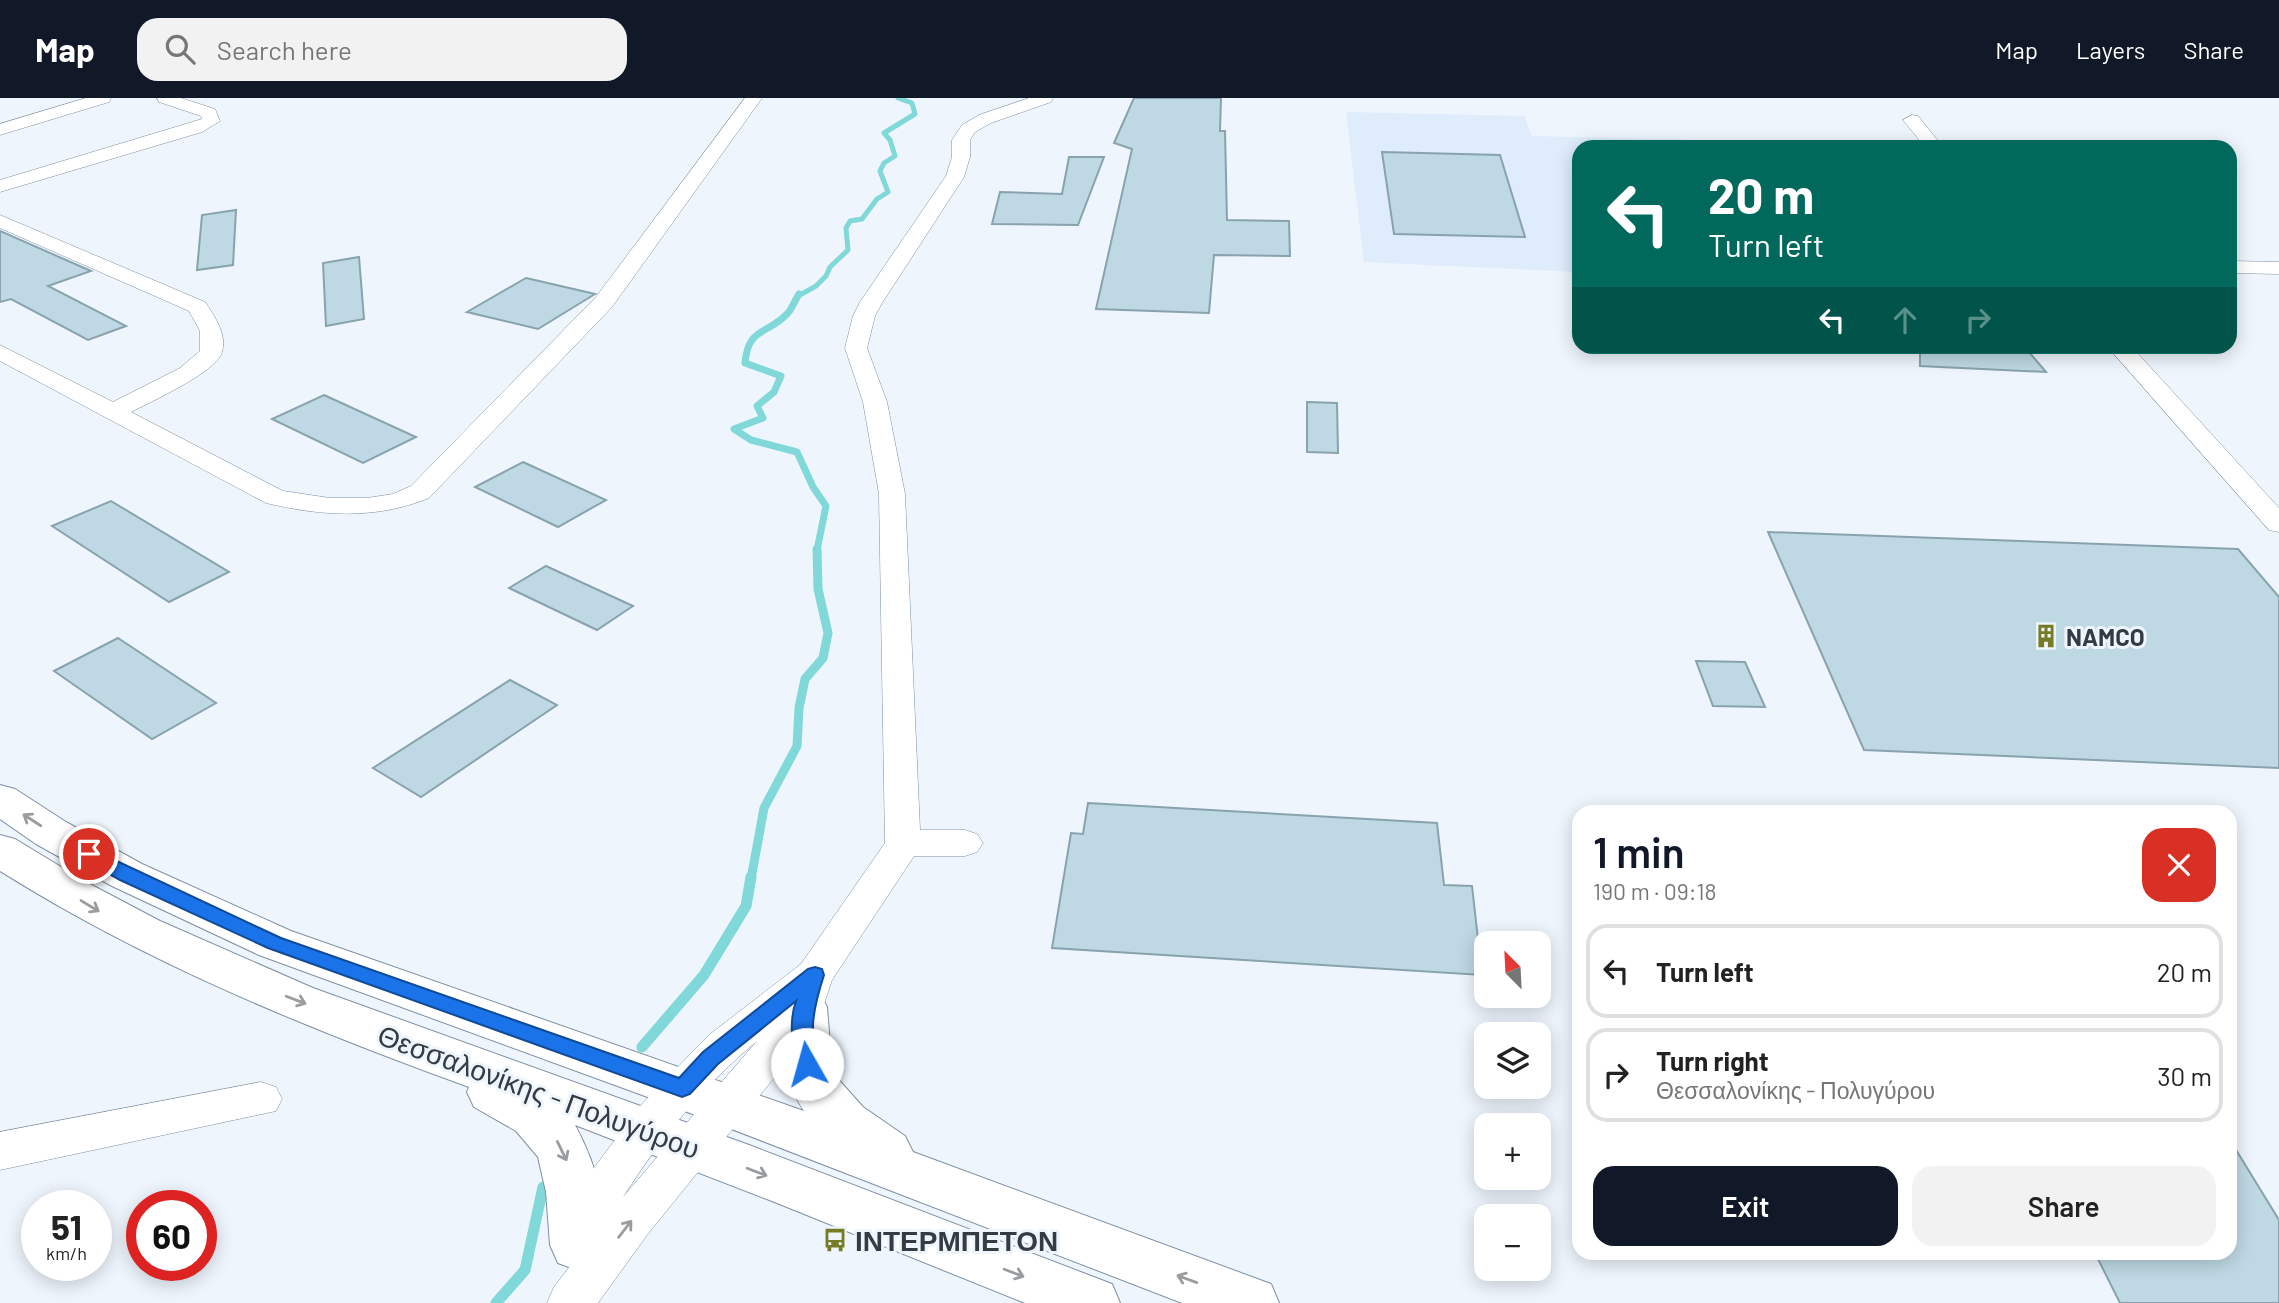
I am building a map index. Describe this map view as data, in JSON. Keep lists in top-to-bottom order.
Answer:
{
  "streets": {
    "main road": ["Θεσσαλονίκης - Πολυγύρου"]
  },
  "places": {
    "building": ["NAMCO"],
    "bus stop": ["ΙΝΤΕΡΜΠΕΤΟΝ"]
  },
  "north": "top left",
  "page": {
    "header": "Map",
    "search": "Search here",
    "nav": ["Map", "Layers", "Share"],
    "turn": ["20 m", "Turn left"],
    "heading": ["1 min", "190 m · 09:18"],
    "list": [
      {
        "name": "Turn left",
        "value": "20 m"
      },
      {
        "name": "Turn right",
        "note": "Θεσσαλονίκης - Πολυγύρου",
        "value": "30 m"
      }
    ],
    "map_buttons": ["+", "−"],
    "buttons": ["Exit", "Share"],
    "speed": "51 km/h",
    "limit": "60"
  }
}
